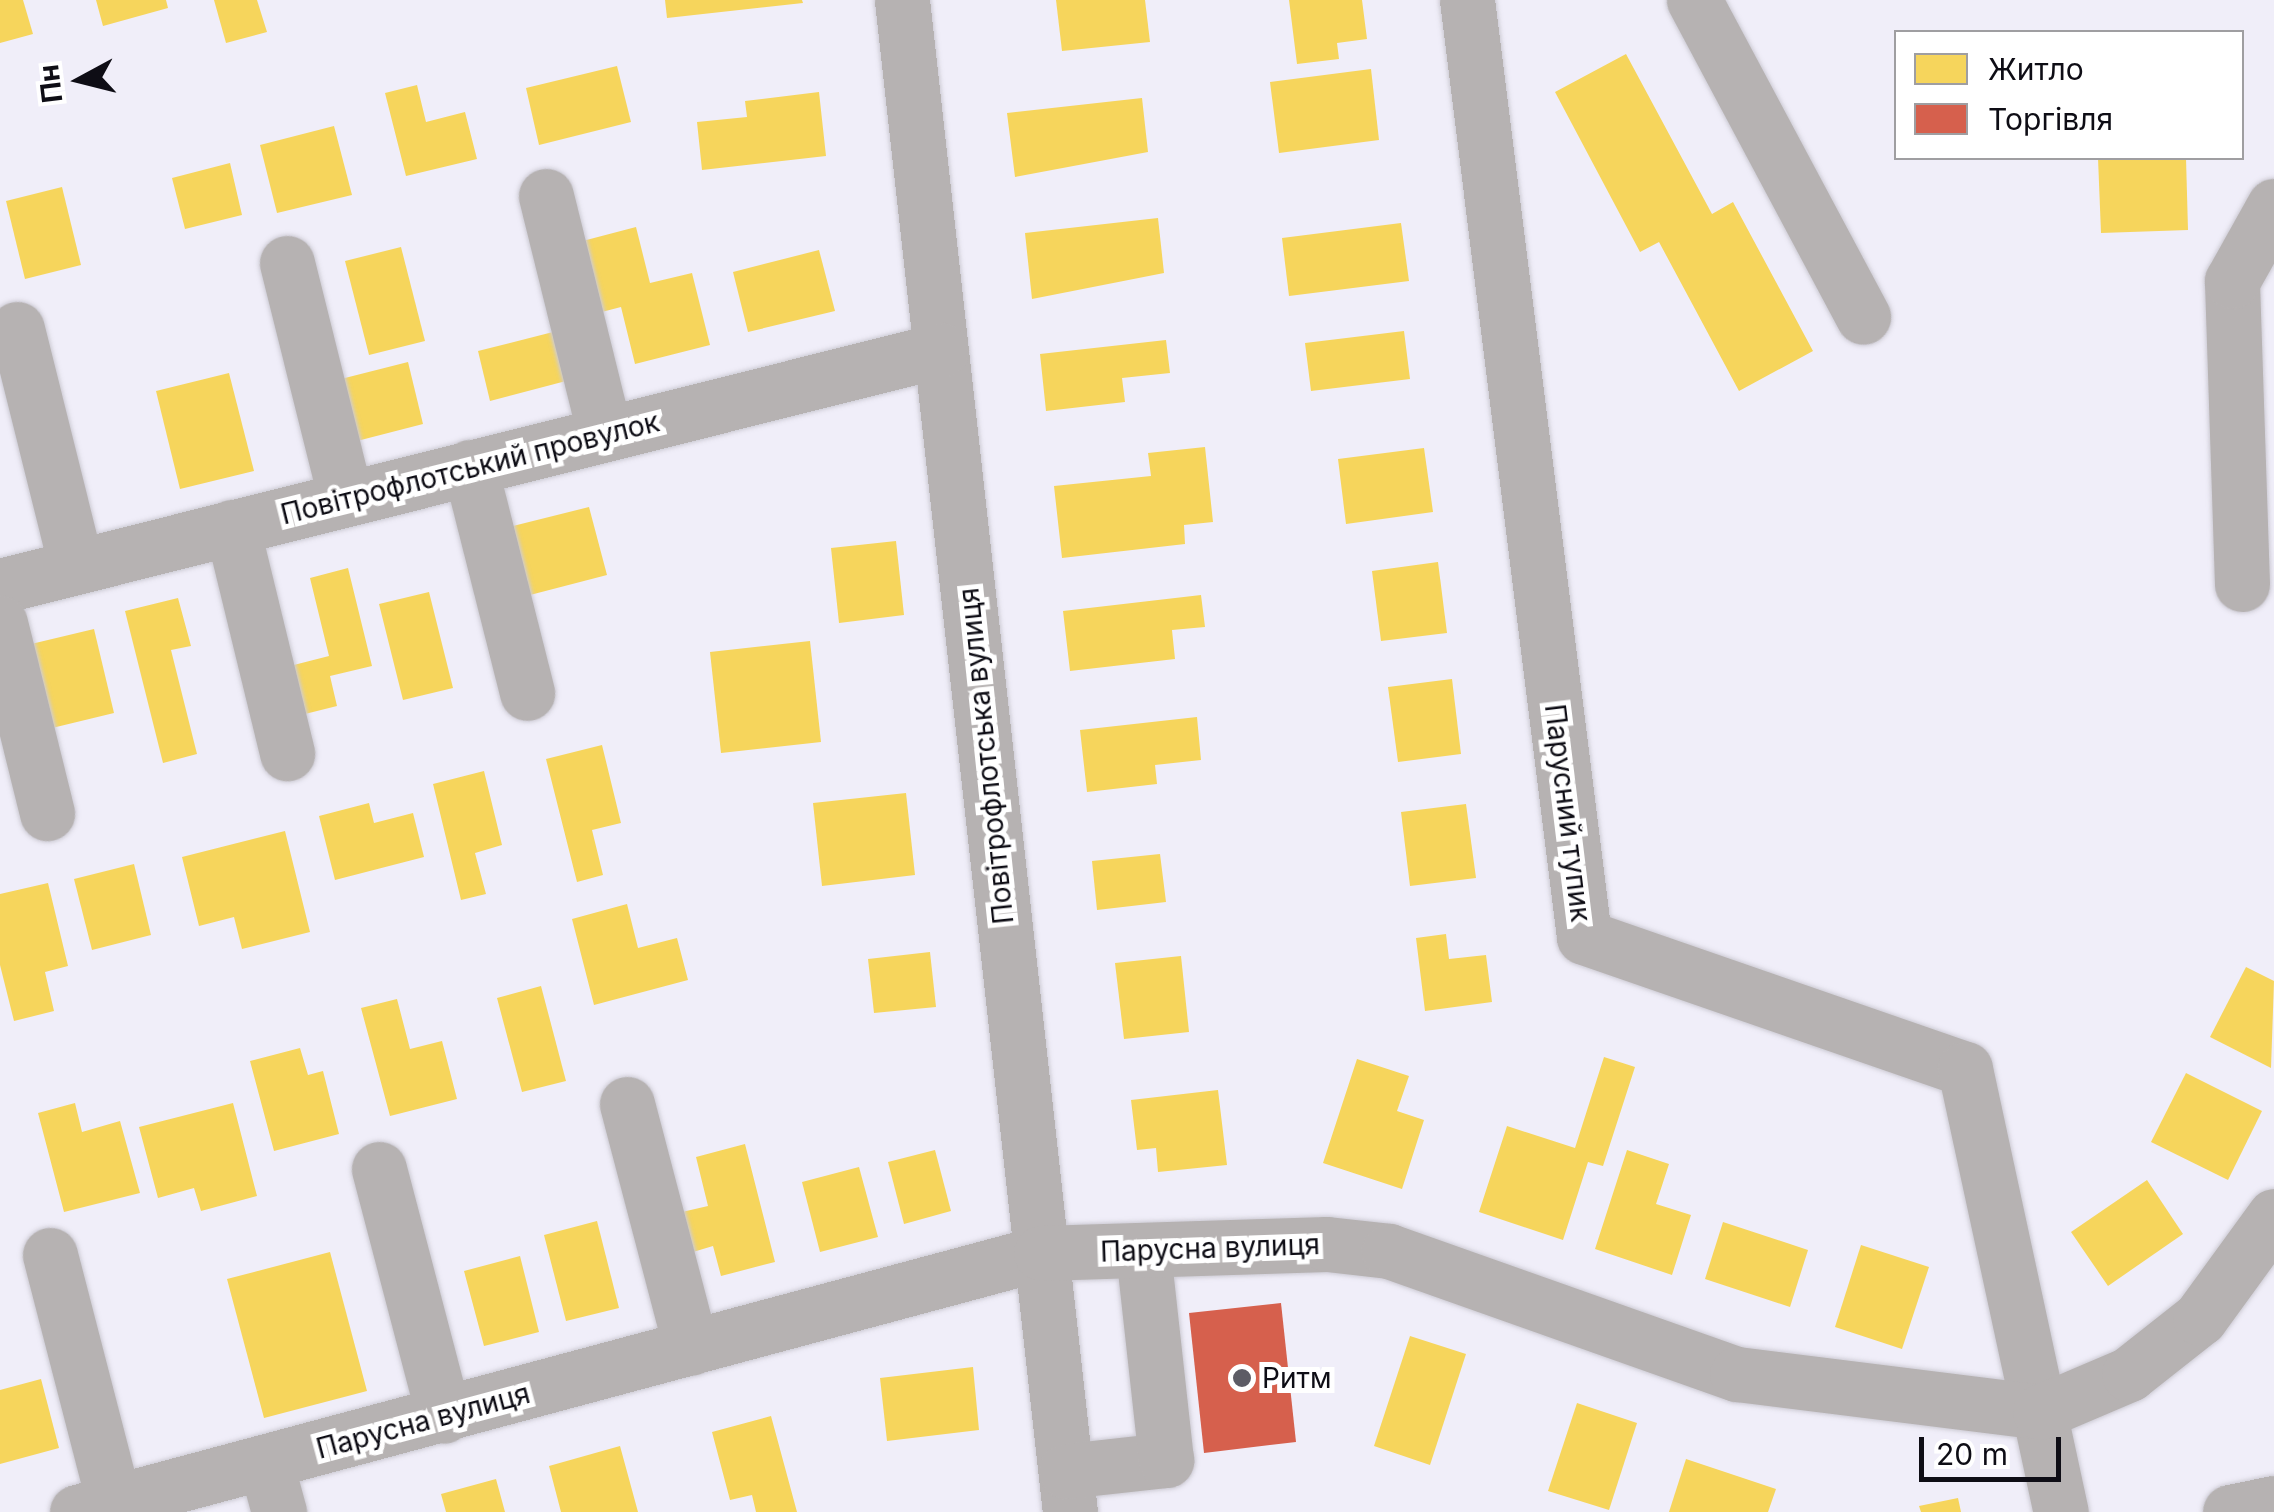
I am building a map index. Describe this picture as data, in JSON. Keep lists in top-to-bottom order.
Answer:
{
  "streets": {
    "street": [
      "Повітрофлотський провулок",
      "Повітрофлотська вулиця",
      "Парусний тупик",
      "Парусна вулиця"
    ]
  },
  "crossings": [
    ["Повітрофлотський провулок", "Повітрофлотська вулиця"],
    ["Повітрофлотська вулиця", "Парусна вулиця"],
    ["Парусний тупик", "Парусна вулиця"]
  ],
  "places": ["Ритм"],
  "legend": ["Житло", "Торгівля"],
  "scale_bar": "20 m",
  "north": "left"
}
